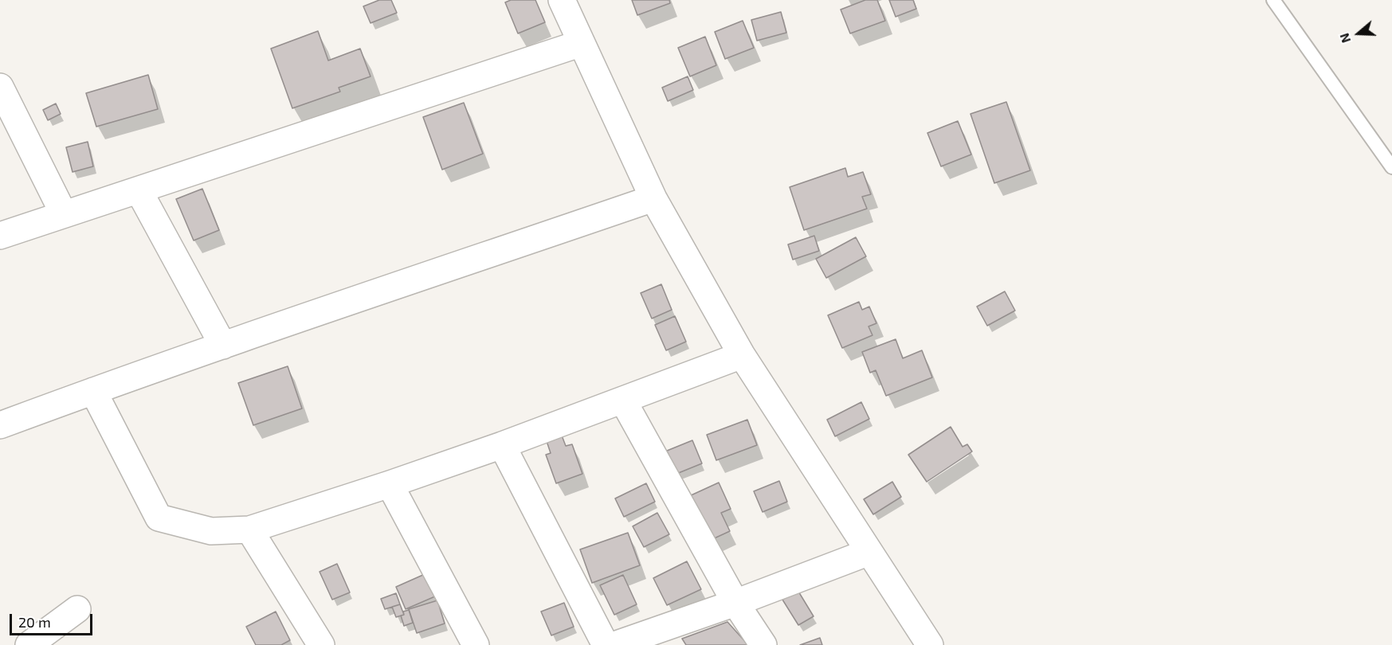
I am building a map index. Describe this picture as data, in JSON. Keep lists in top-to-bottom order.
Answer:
{
  "scale_bar": "20 m",
  "north": "left"
}
